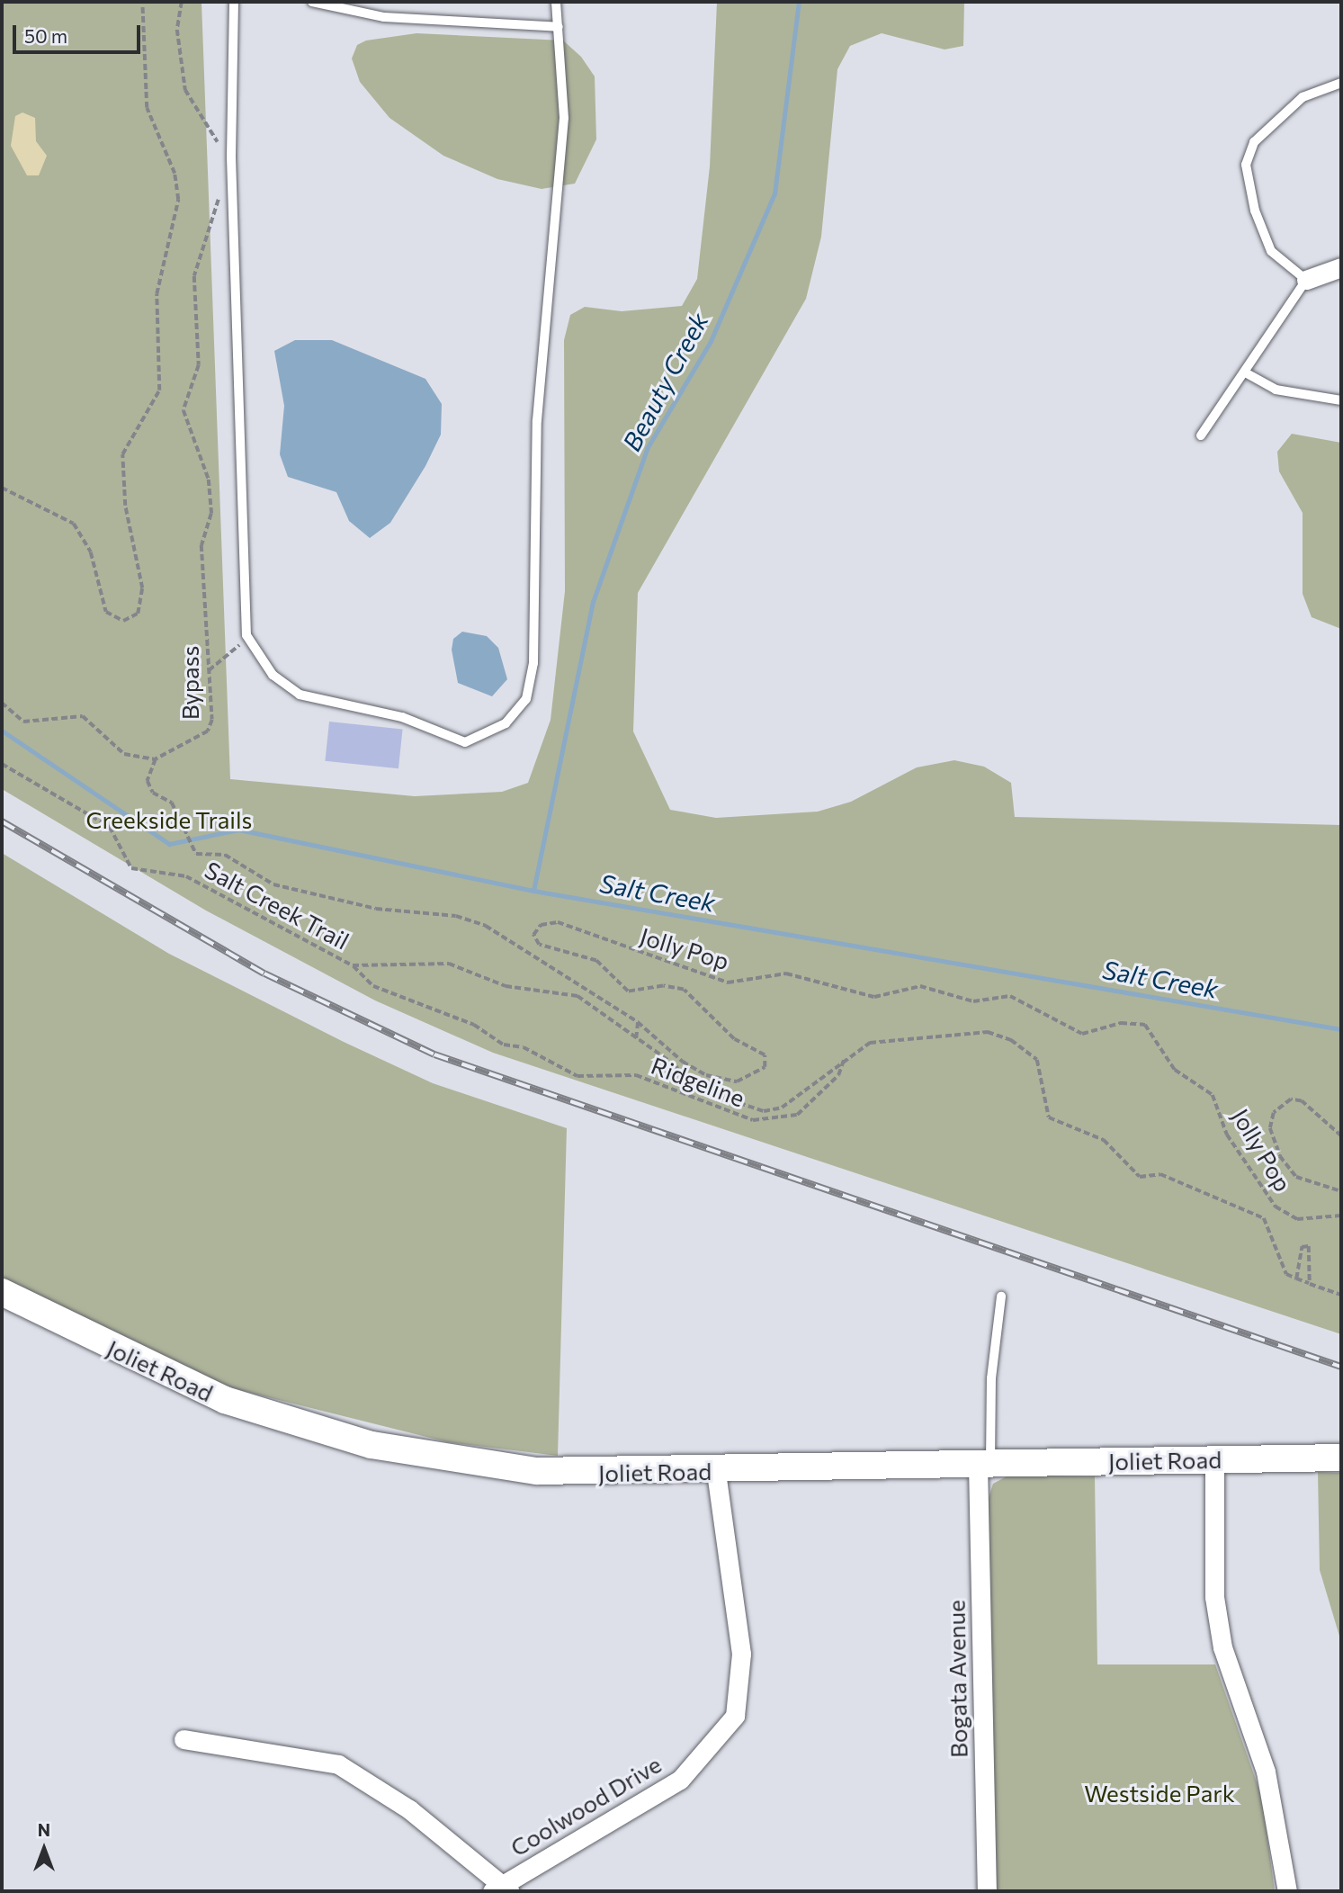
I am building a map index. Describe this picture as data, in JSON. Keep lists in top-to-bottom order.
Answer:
{
  "streets": {
    "main road": ["Joliet Road"],
    "street": ["Bogata Avenue", "Coolwood Drive"],
    "path": [
      "Bypass",
      "Salt Creek Trail",
      "Jolly Pop",
      "Ridgeline"
    ]
  },
  "crossings": [
    ["Salt Creek Trail", "Jolly Pop"],
    ["Salt Creek Trail", "Ridgeline"],
    ["Jolly Pop", "Ridgeline"],
    ["Joliet Road", "Bogata Avenue"],
    ["Joliet Road", "Coolwood Drive"]
  ],
  "water": ["Beauty Creek", "Salt Creek"],
  "parks": ["Creekside Trails", "Westside Park"],
  "scale_bar": "50 m",
  "north": "top"
}
